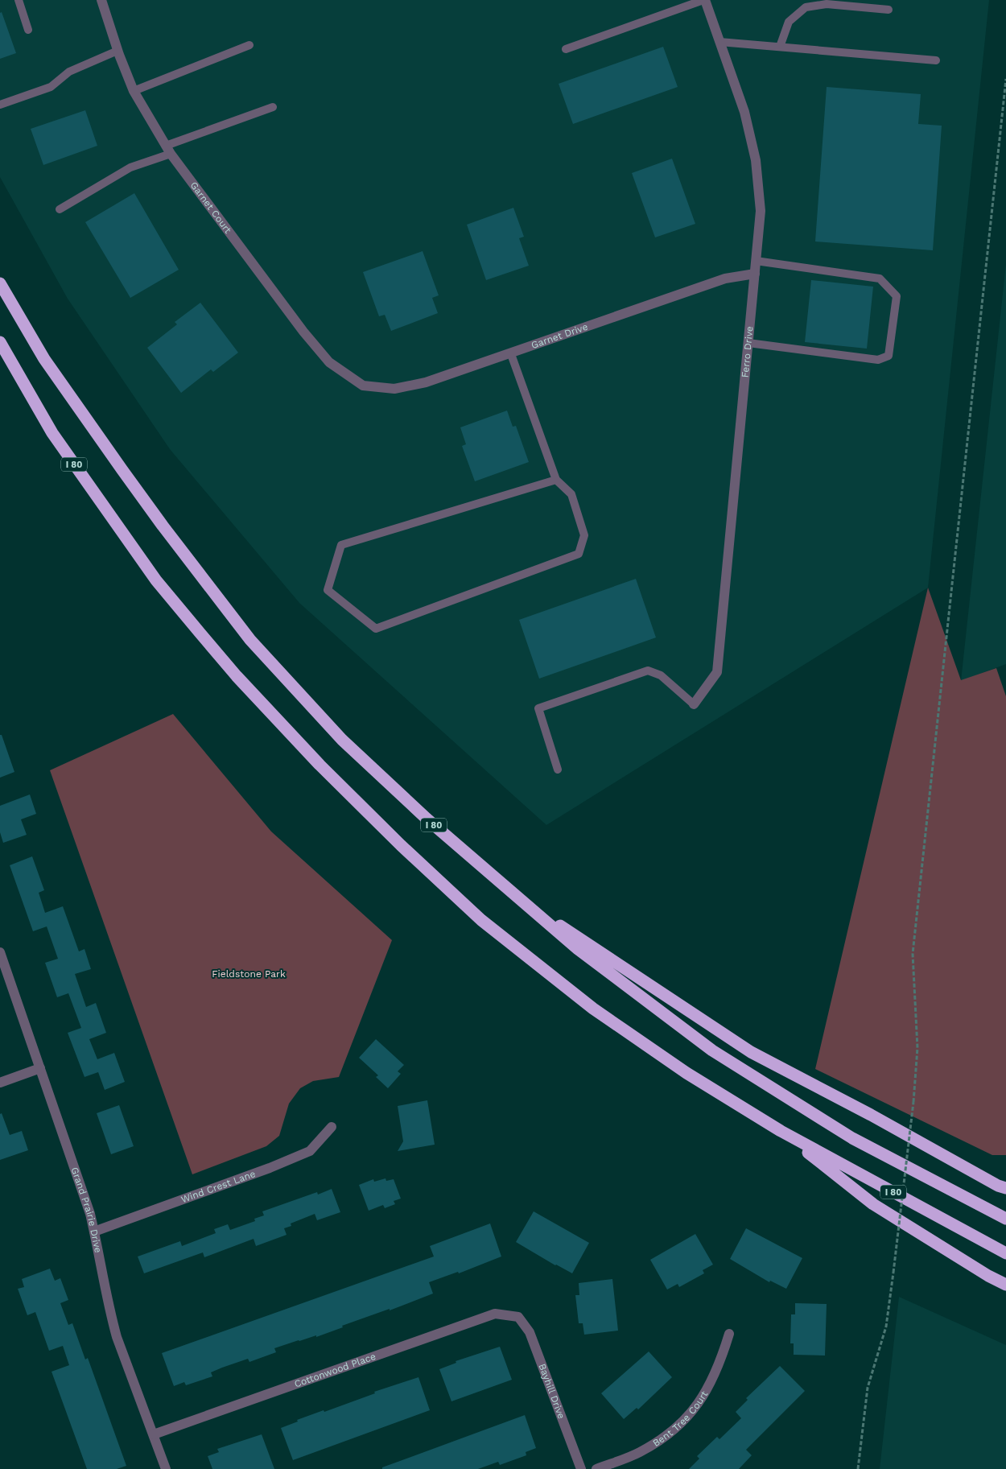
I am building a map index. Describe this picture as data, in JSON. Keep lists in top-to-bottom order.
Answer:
{
  "streets": {
    "highway": ["I 80"],
    "street": [
      "Garnet Court",
      "Garnet Drive",
      "Ferro Drive",
      "Wind Crest Lane",
      "Grand Prairie Drive",
      "Cottonwood Place",
      "Bayhill Drive",
      "Bent Tree Court"
    ]
  },
  "crossings": [
    ["Garnet Court", "Garnet Drive"],
    ["Garnet Drive", "Ferro Drive"],
    ["Wind Crest Lane", "Grand Prairie Drive"],
    ["Grand Prairie Drive", "Cottonwood Place"],
    ["Cottonwood Place", "Bayhill Drive"]
  ],
  "parks": ["Fieldstone Park"]
}
